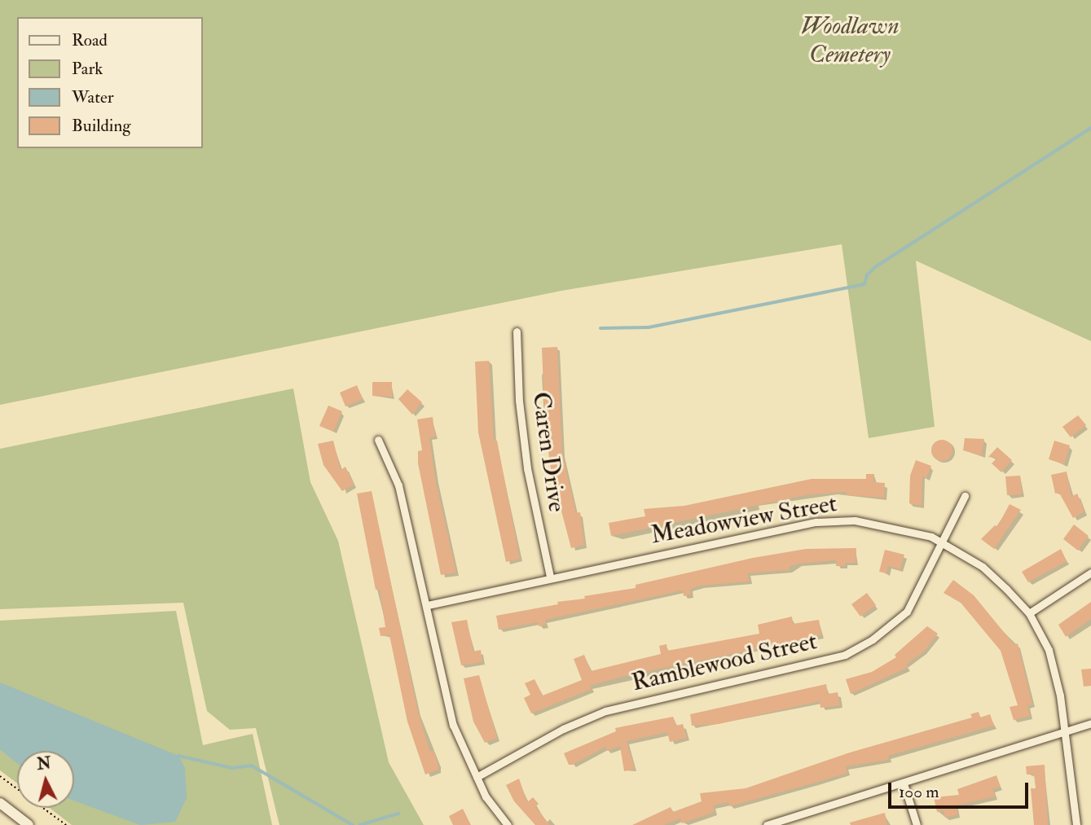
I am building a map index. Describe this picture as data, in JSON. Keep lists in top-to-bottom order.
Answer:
{
  "streets": {
    "street": ["Caren Drive", "Meadowview Street", "Ramblewood Street"]
  },
  "crossings": [
    ["Caren Drive", "Meadowview Street"],
    ["Meadowview Street", "Ramblewood Street"]
  ],
  "parks": ["Woodlawn Cemetery"],
  "legend": [
    "Road",
    "Park",
    "Water",
    "Building"
  ],
  "scale_bar": "100 m",
  "north": "top"
}
